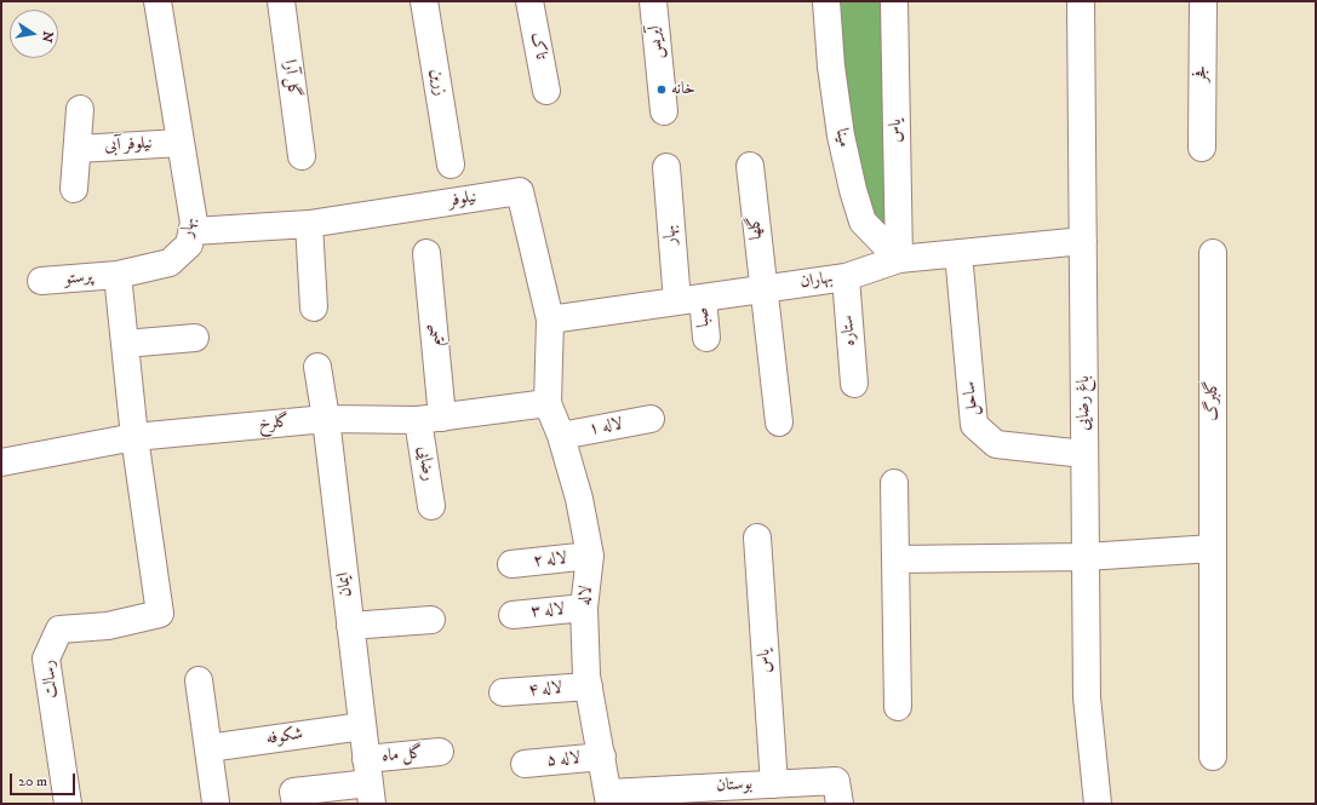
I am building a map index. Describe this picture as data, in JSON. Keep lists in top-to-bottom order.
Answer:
{
  "streets": {
    "street": [
      "آیریس",
      "تاک",
      "فجر",
      "گل آرا",
      "زرین",
      "یاس",
      "مینا",
      "نیلوفر آبی",
      "نیلوفر",
      "بهار",
      "گلها",
      "پرستو",
      "بهاران",
      "صبا",
      "ستاره",
      "صمیم",
      "ساحل",
      "گلبرگ",
      "باغ رضایی",
      "گلرخ",
      "لاله ۱",
      "رضایی",
      "لاله ۲",
      "ایمان",
      "لاله",
      "لاله ۳",
      "رسالت",
      "لاله ۴",
      "شکوفه",
      "گل ماه",
      "لاله ۵",
      "بوستان"
    ]
  },
  "crossings": [
    ["یاس", "مینا"],
    ["یاس", "بهاران"],
    ["یاس", "بوستان"],
    ["مینا", "بهاران"],
    ["نیلوفر آبی", "بهار"],
    ["نیلوفر", "بهار"],
    ["نیلوفر", "بهاران"],
    ["نیلوفر", "گلرخ"],
    ["نیلوفر", "لاله"],
    ["بهار", "پرستو"],
    ["بهار", "بهاران"],
    ["گلها", "بهاران"],
    ["بهاران", "صبا"],
    ["بهاران", "ستاره"],
    ["بهاران", "ساحل"],
    ["بهاران", "باغ رضایی"],
    ["صمیم", "گلرخ"],
    ["صمیم", "رضایی"],
    ["ساحل", "باغ رضایی"],
    ["گلرخ", "رضایی"],
    ["گلرخ", "ایمان"],
    ["گلرخ", "لاله"],
    ["گلرخ", "رسالت"],
    ["لاله ۱", "لاله"],
    ["لاله ۲", "لاله"],
    ["ایمان", "شکوفه"],
    ["ایمان", "گل ماه"],
    ["لاله", "لاله ۳"],
    ["لاله", "لاله ۴"],
    ["لاله", "لاله ۵"],
    ["لاله", "بوستان"]
  ],
  "places": ["خانه"],
  "scale_bar": "20 m",
  "north": "right"
}
